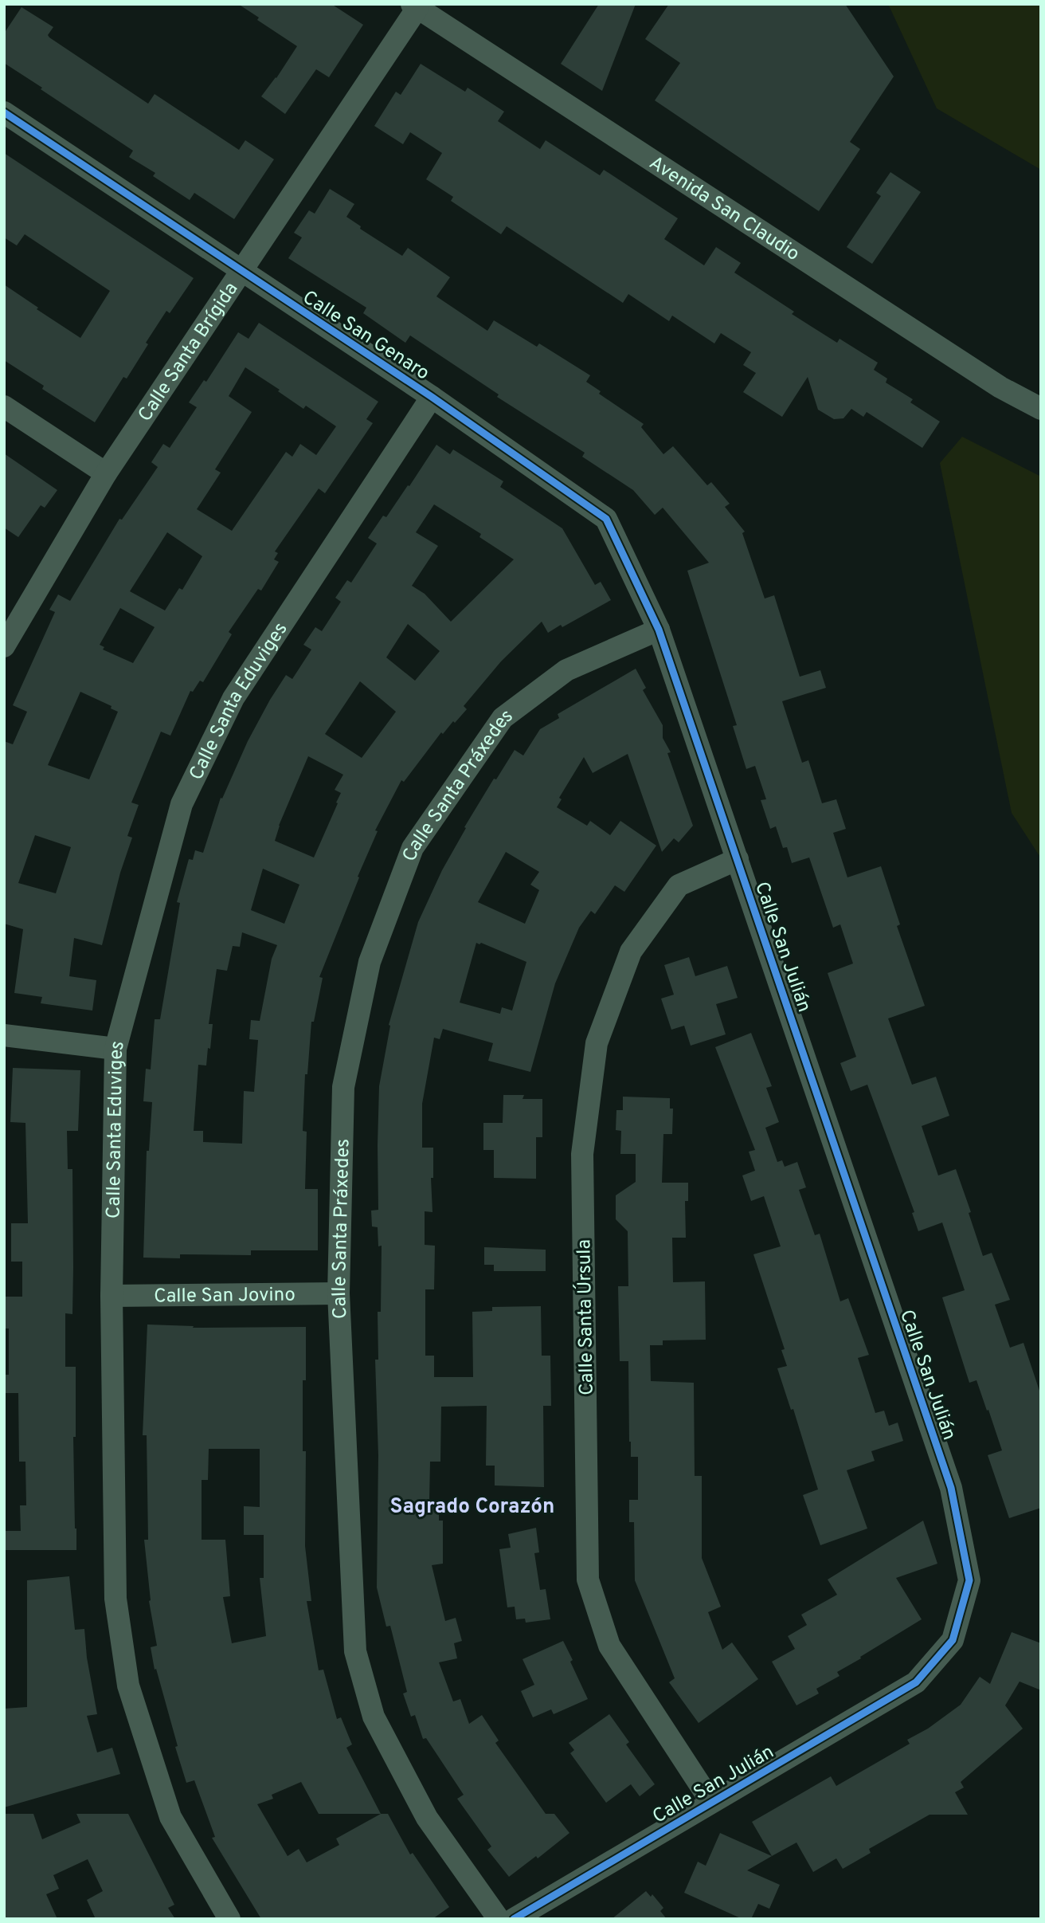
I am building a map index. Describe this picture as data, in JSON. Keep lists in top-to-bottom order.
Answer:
{
  "streets": {
    "street": [
      "Avenida San Claudio",
      "Calle San Genaro",
      "Calle Santa Brígida",
      "Calle Santa Eduviges",
      "Calle Santa Práxedes",
      "Calle San Julián",
      "Calle San Jovino",
      "Calle Santa Úrsula"
    ]
  },
  "crossings": [
    ["Avenida San Claudio", "Calle Santa Brígida"],
    ["Calle San Genaro", "Calle Santa Brígida"],
    ["Calle San Genaro", "Calle Santa Eduviges"],
    ["Calle San Genaro", "Calle Santa Práxedes"],
    ["Calle San Genaro", "Calle San Julián"],
    ["Calle Santa Eduviges", "Calle San Jovino"],
    ["Calle Santa Práxedes", "Calle San Julián"],
    ["Calle Santa Práxedes", "Calle San Jovino"],
    ["Calle San Julián", "Calle Santa Úrsula"]
  ],
  "districts": ["Sagrado Corazón"]
}
